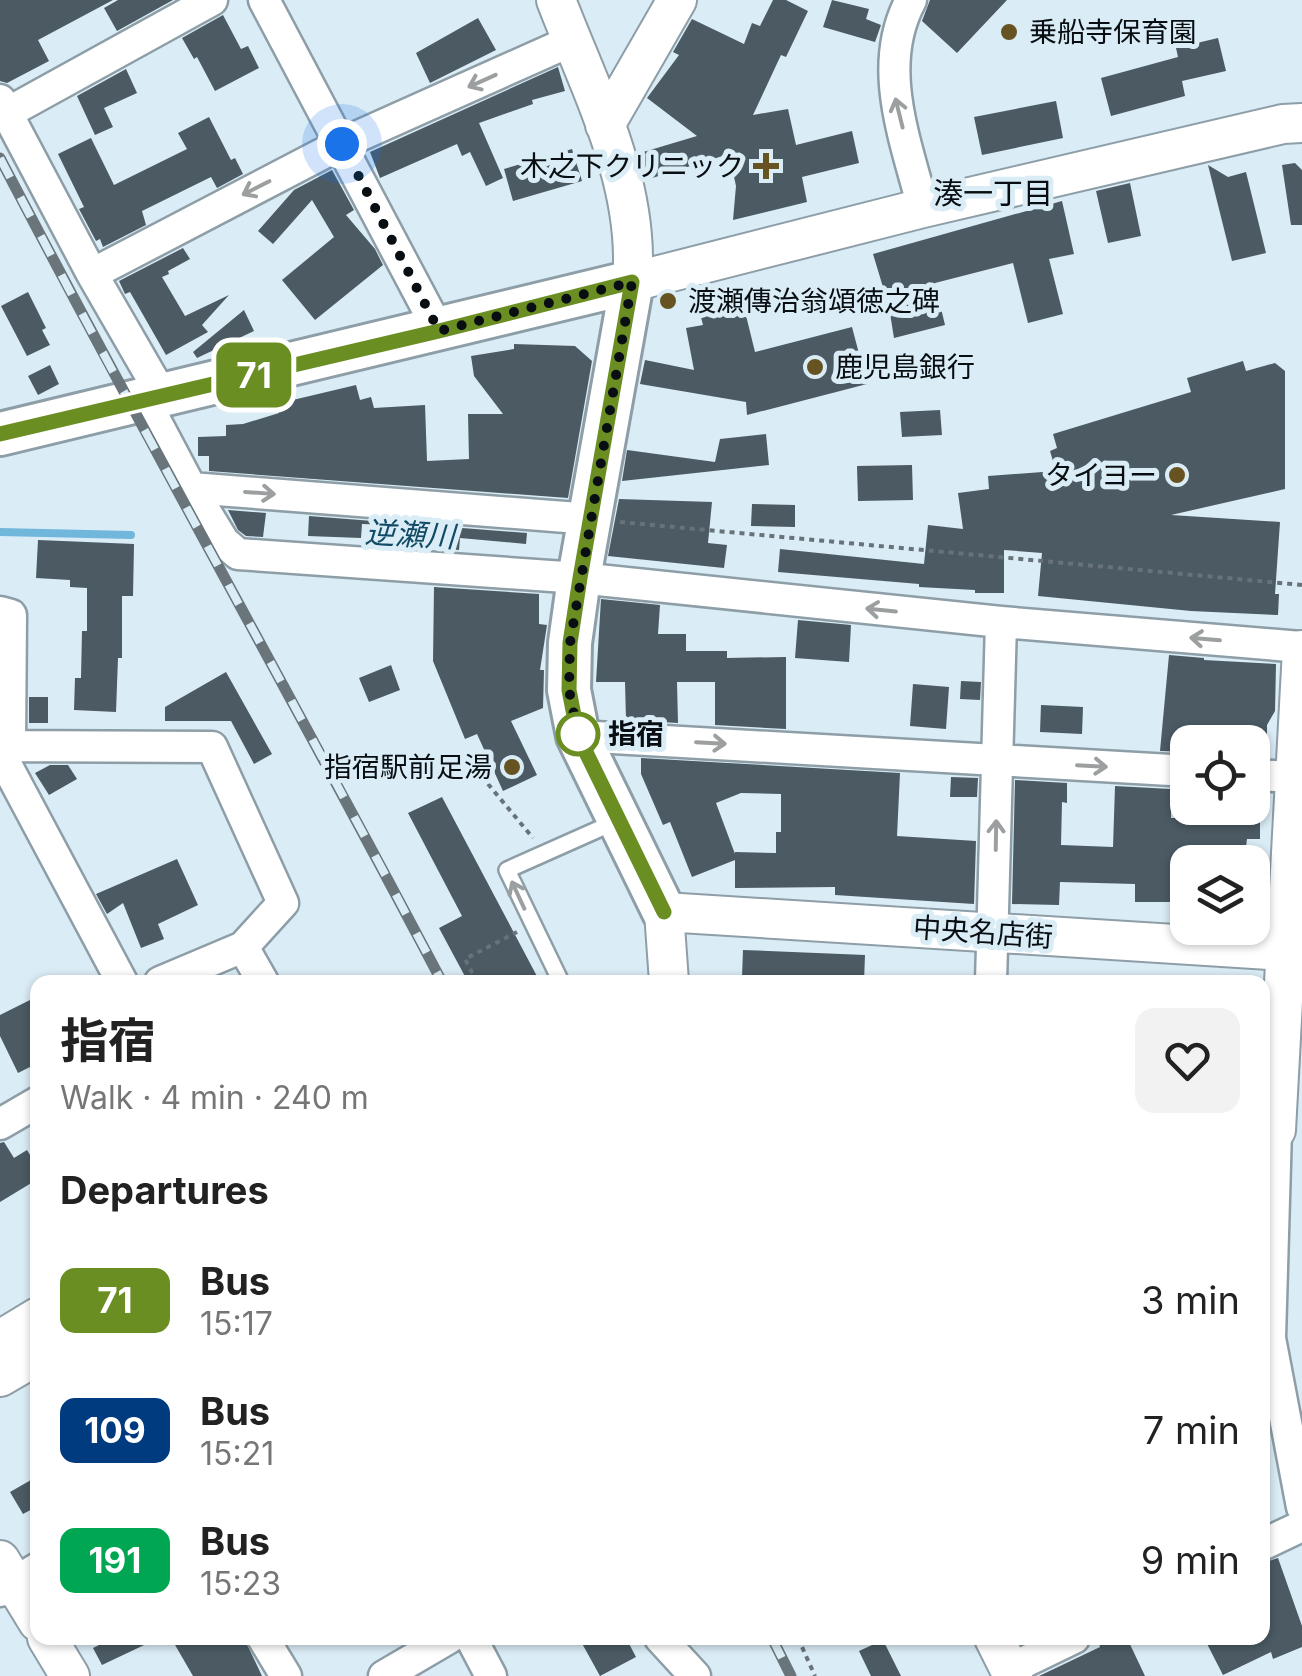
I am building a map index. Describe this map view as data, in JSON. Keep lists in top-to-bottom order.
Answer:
{
  "streets": {
    "street": ["中央名店街"]
  },
  "districts": ["湊一丁目"],
  "water": ["逆瀬川"],
  "places": {
    "other": [
      "乗船寺保育園",
      "渡瀬傳治翁頌徳之碑",
      "鹿児島銀行",
      "タイヨー",
      "指宿",
      "指宿駅前足湯"
    ],
    "health": ["木之下クリニック"]
  },
  "lines": ["bus line 71"],
  "page": {
    "on_map": "71",
    "heading": [
      ["指宿", "Walk · 4 min · 240 m"],
      "Departures"
    ],
    "list": [
      {
        "mark": "71",
        "name": "Bus",
        "note": "15:17",
        "value": "3 min"
      },
      {
        "mark": "109",
        "name": "Bus",
        "note": "15:21",
        "value": "7 min"
      },
      {
        "mark": "191",
        "name": "Bus",
        "note": "15:23",
        "value": "9 min"
      }
    ]
  }
}
